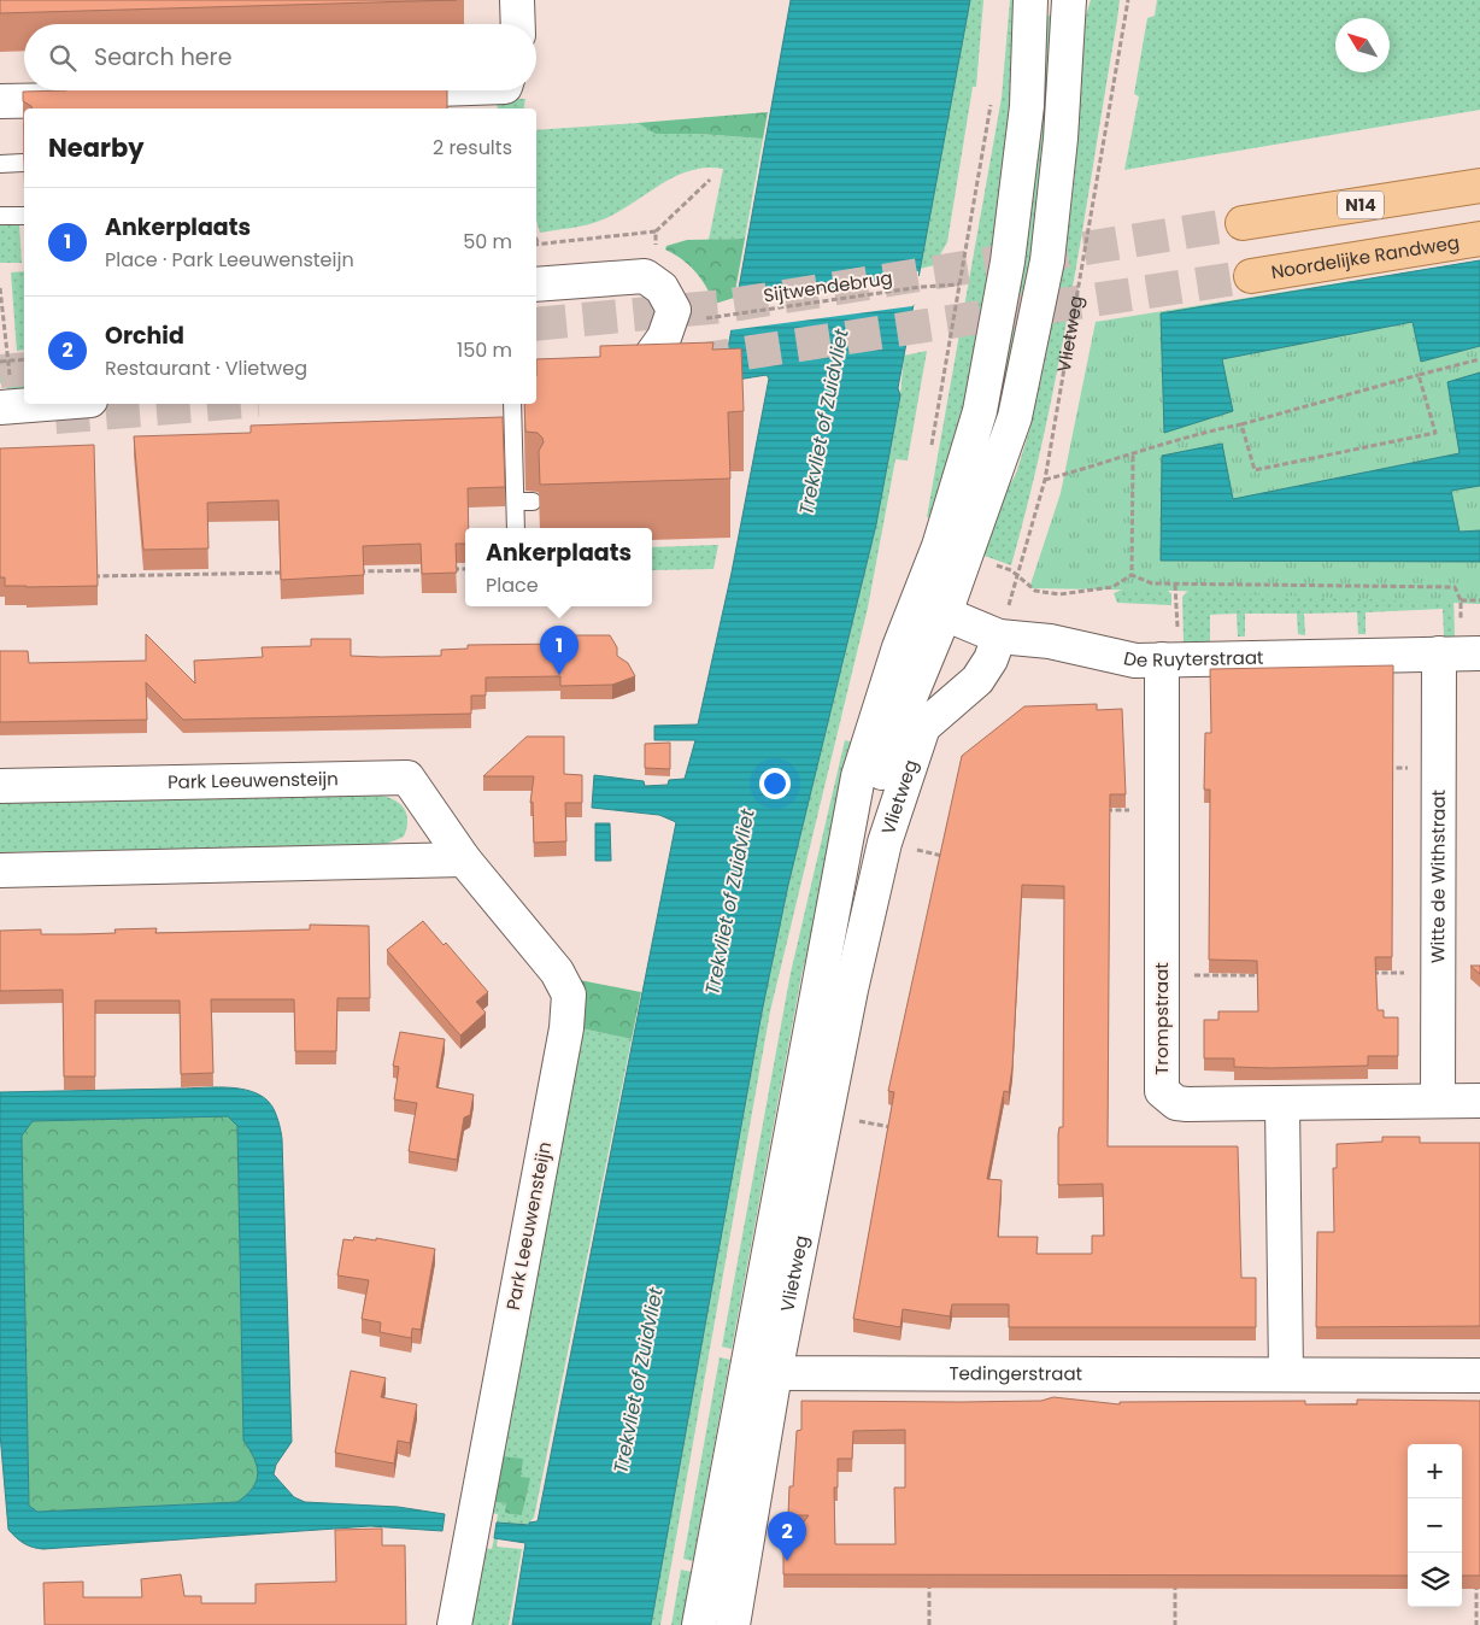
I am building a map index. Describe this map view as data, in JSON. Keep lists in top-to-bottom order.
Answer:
{
  "streets": {
    "main road": ["N14", "Noordelijke Randweg"],
    "street": [
      "Vlietweg",
      "De Ruyterstraat",
      "Park Leeuwensteijn",
      "Witte de Withstraat",
      "Trompstraat",
      "Tedingerstraat"
    ],
    "path": ["Sijtwendebrug"]
  },
  "crossings": [
    ["Vlietweg", "De Ruyterstraat"],
    ["Vlietweg", "Tedingerstraat"],
    ["De Ruyterstraat", "Witte de Withstraat"],
    ["De Ruyterstraat", "Trompstraat"],
    ["Witte de Withstraat", "Trompstraat"]
  ],
  "water": ["Trekvliet of Zuidvliet"],
  "north": "top left",
  "page": {
    "search": "Search here",
    "heading": ["Nearby", "2 results"],
    "list": [
      {
        "mark": "1",
        "name": "Ankerplaats",
        "note": "Place · Park Leeuwensteijn",
        "value": "50 m"
      },
      {
        "mark": "2",
        "name": "Orchid",
        "note": "Restaurant · Vlietweg",
        "value": "150 m"
      }
    ],
    "popup": ["Ankerplaats", "Place"],
    "pins": ["1", "2"],
    "map_buttons": ["+", "−"]
  }
}
